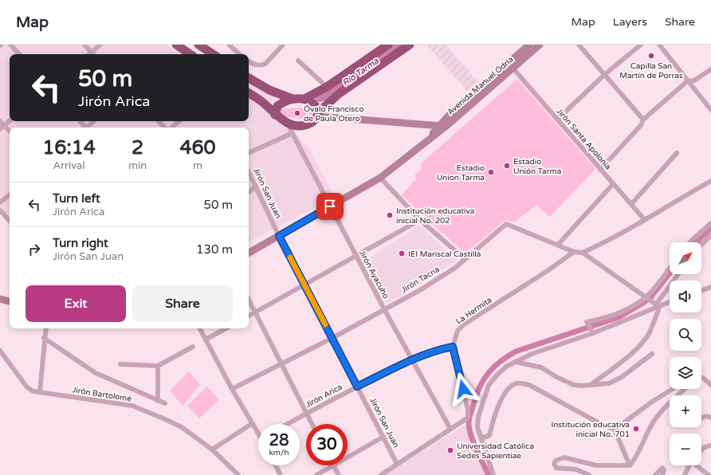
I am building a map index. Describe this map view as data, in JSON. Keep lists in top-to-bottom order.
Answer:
{
  "streets": {
    "main road": ["Avenida Manuel Odría"],
    "street": [
      "Jirón Santa Apolonia",
      "Jirón San Juan",
      "Jirón Ayacuho",
      "Jirón Tacna",
      "La Hermita",
      "Jirón Bartolomé",
      "Jirón Arica"
    ]
  },
  "crossings": [
    ["Avenida Manuel Odría", "Jirón Santa Apolonia"],
    ["Jirón San Juan", "Jirón Tacna"],
    ["Jirón San Juan", "Jirón Arica"],
    ["Jirón Ayacuho", "Jirón Tacna"],
    ["Jirón Ayacuho", "Jirón Arica"],
    ["La Hermita", "Jirón Arica"]
  ],
  "water": ["Río Tarma"],
  "places": [
    "Capilla San Martín de Porras",
    "Óvalo Francisco de Paula Otero",
    "Estadio Unión Tarma",
    "Estadio Union Tarma",
    "Institución educativa inicial No. 202",
    "IEI Mariscal Castilla",
    "Institución educativa inicial No. 701",
    "Universidad Católica Sedes Sapientiae"
  ],
  "north": "top right",
  "page": {
    "header": "Map",
    "nav": ["Map", "Layers", "Share"],
    "turn": ["50 m", "Jirón Arica"],
    "eta": [
      "16:14",
      "Arrival",
      "2",
      "min",
      "460",
      "m"
    ],
    "list": [
      {
        "name": "Turn left",
        "note": "Jirón Arica",
        "value": "50 m"
      },
      {
        "name": "Turn right",
        "note": "Jirón San Juan",
        "value": "130 m"
      }
    ],
    "map_buttons": ["+", "−"],
    "buttons": ["Exit", "Share"],
    "speed": "28 km/h",
    "limit": "30"
  }
}
